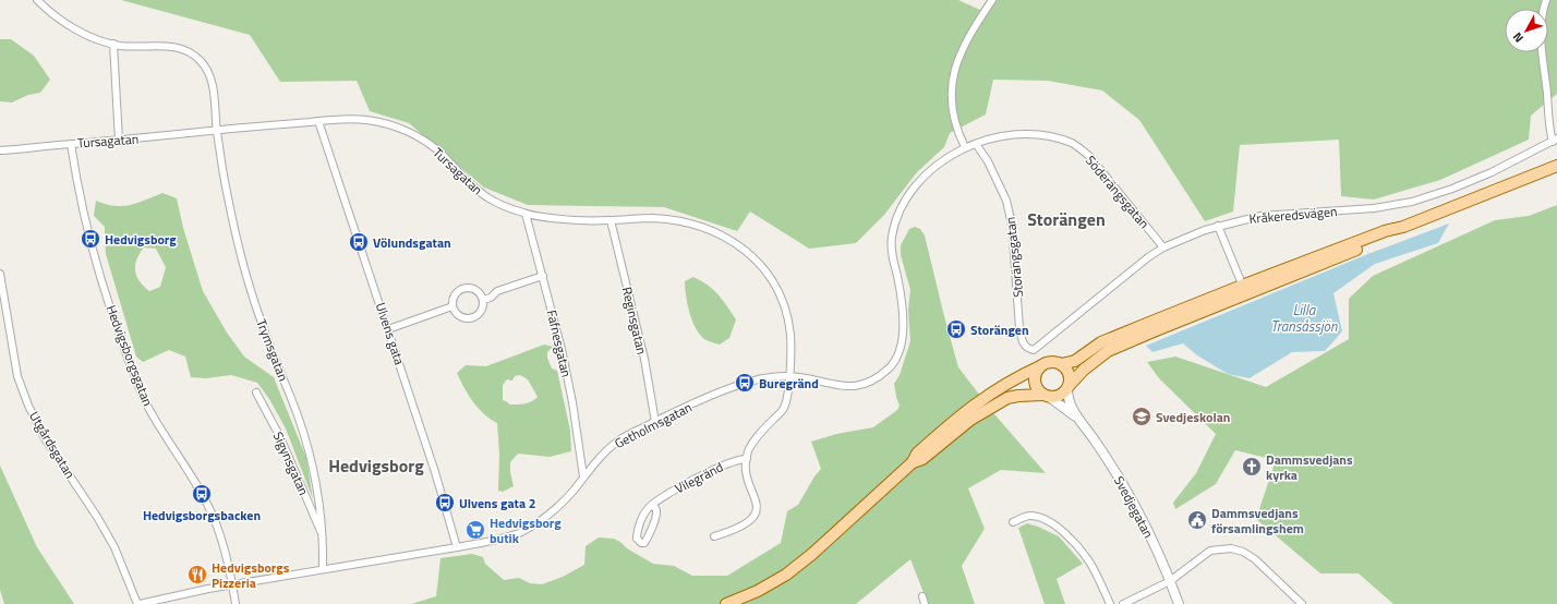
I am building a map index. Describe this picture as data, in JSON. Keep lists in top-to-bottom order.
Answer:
{
  "streets": {
    "street": [
      "Tursagatan",
      "Söderängsgatan",
      "Kråkeredsvägen",
      "Storängsgatan",
      "Reginsgatan",
      "Ulvens gata",
      "Fafnesgatan",
      "Trymsgatan",
      "Hedvigsborgsgatan",
      "Getholmsgatan",
      "Utgårdsgatan",
      "Sigynsgatan",
      "Vilegränd",
      "Svedjegatan"
    ]
  },
  "crossings": [
    ["Tursagatan", "Reginsgatan"],
    ["Tursagatan", "Ulvens gata"],
    ["Tursagatan", "Fafnesgatan"],
    ["Tursagatan", "Trymsgatan"],
    ["Tursagatan", "Hedvigsborgsgatan"],
    ["Tursagatan", "Getholmsgatan"],
    ["Tursagatan", "Vilegränd"],
    ["Söderängsgatan", "Kråkeredsvägen"],
    ["Söderängsgatan", "Storängsgatan"],
    ["Söderängsgatan", "Getholmsgatan"],
    ["Kråkeredsvägen", "Storängsgatan"],
    ["Reginsgatan", "Getholmsgatan"],
    ["Ulvens gata", "Getholmsgatan"],
    ["Fafnesgatan", "Getholmsgatan"],
    ["Trymsgatan", "Getholmsgatan"],
    ["Trymsgatan", "Sigynsgatan"],
    ["Hedvigsborgsgatan", "Getholmsgatan"],
    ["Getholmsgatan", "Utgårdsgatan"]
  ],
  "districts": ["Storängen", "Hedvigsborg"],
  "water": ["Lilla Transåssjön"],
  "places": {
    "bus stop": [
      "Hedvigsborg",
      "Völundsgatan",
      "Storängen",
      "Buregränd",
      "Hedvigsborgsbacken",
      "Ulvens gata 2"
    ],
    "school or university": ["Svedjeskolan"],
    "church": ["Dammsvedjans kyrka"],
    "public building": ["Dammsvedjans församlingshem"],
    "supermarket": ["Hedvigsborg butik"],
    "restaurant": ["Hedvigsborgs Pizzeria"]
  },
  "north": "bottom left"
}
